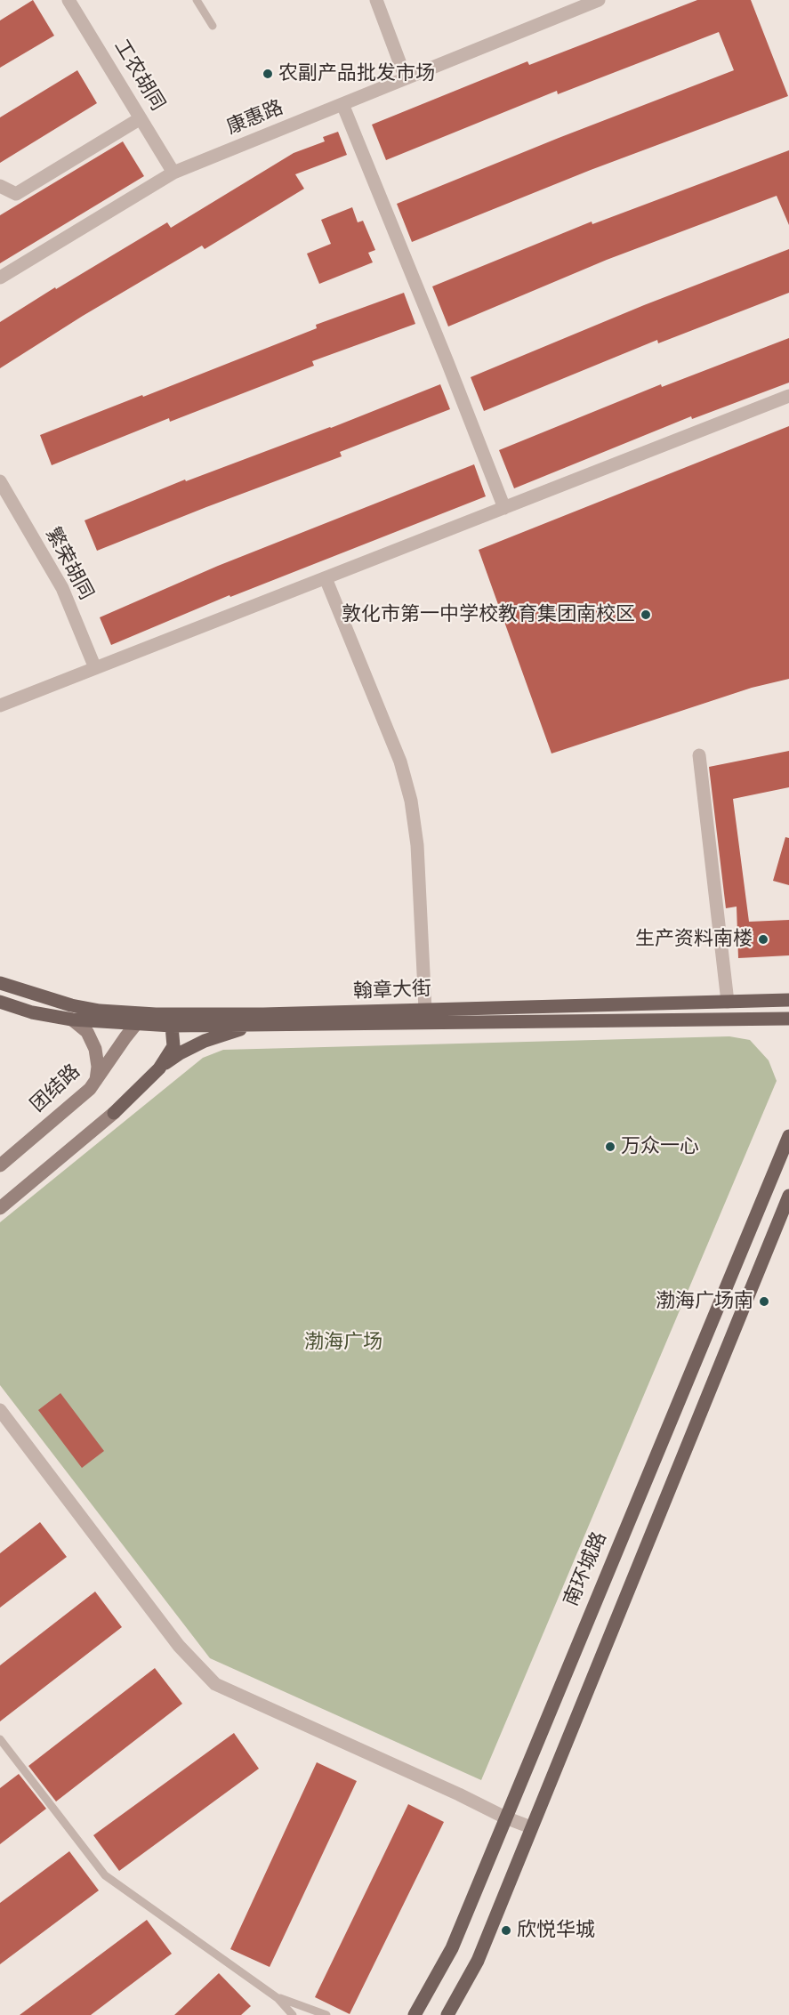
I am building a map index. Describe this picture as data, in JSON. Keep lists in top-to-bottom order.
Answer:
{
  "streets": {
    "main road": ["翰章大街", "团结路", "南环城路"],
    "street": ["工农胡同", "康惠路", "繁荣胡同"]
  },
  "crossings": [
    ["工农胡同", "康惠路"],
    ["翰章大街", "团结路"]
  ],
  "parks": ["渤海广场"],
  "places": [
    "农副产品批发市场",
    "敦化市第一中学校教育集团南校区",
    "生产资料南楼",
    "万众一心",
    "渤海广场南",
    "欣悦华城"
  ]
}
